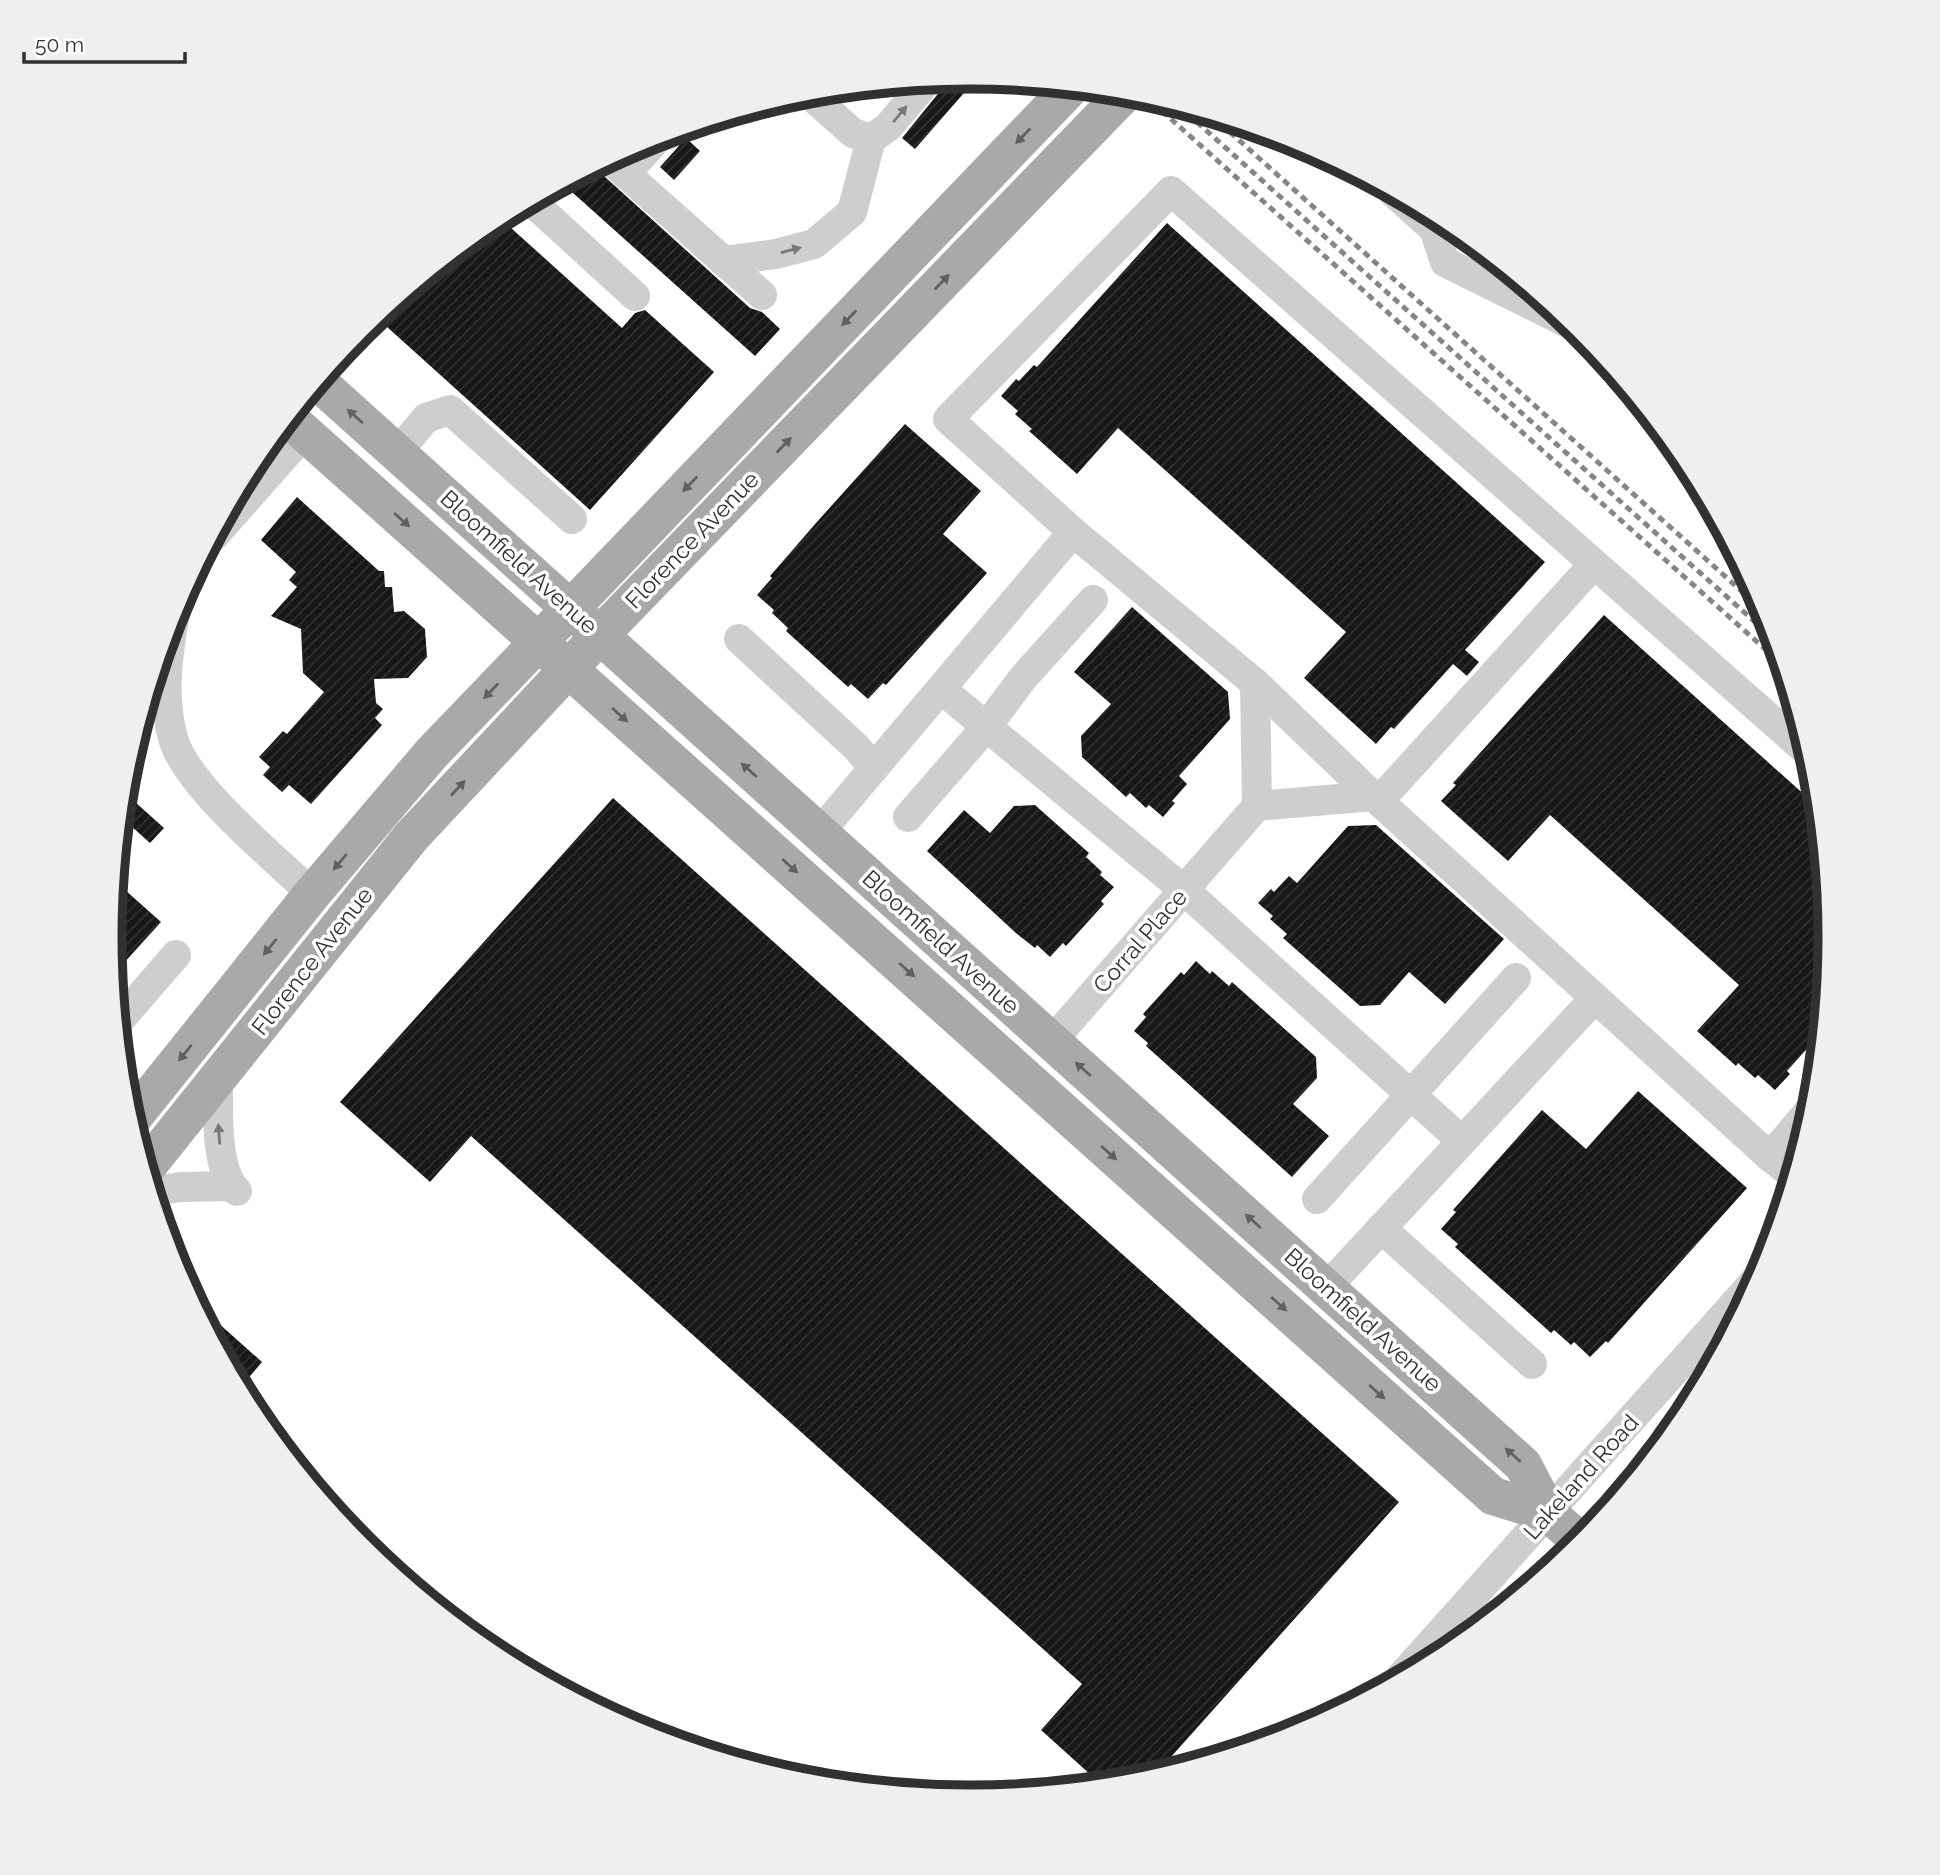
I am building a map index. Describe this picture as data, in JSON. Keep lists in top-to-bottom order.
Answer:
{
  "streets": {
    "main road": ["Florence Avenue", "Bloomfield Avenue", "Corral Place"],
    "street": ["Lakeland Road"]
  },
  "crossings": [
    ["Florence Avenue", "Bloomfield Avenue"],
    ["Bloomfield Avenue", "Corral Place"],
    ["Bloomfield Avenue", "Lakeland Road"]
  ],
  "scale_bar": "50 m"
}
